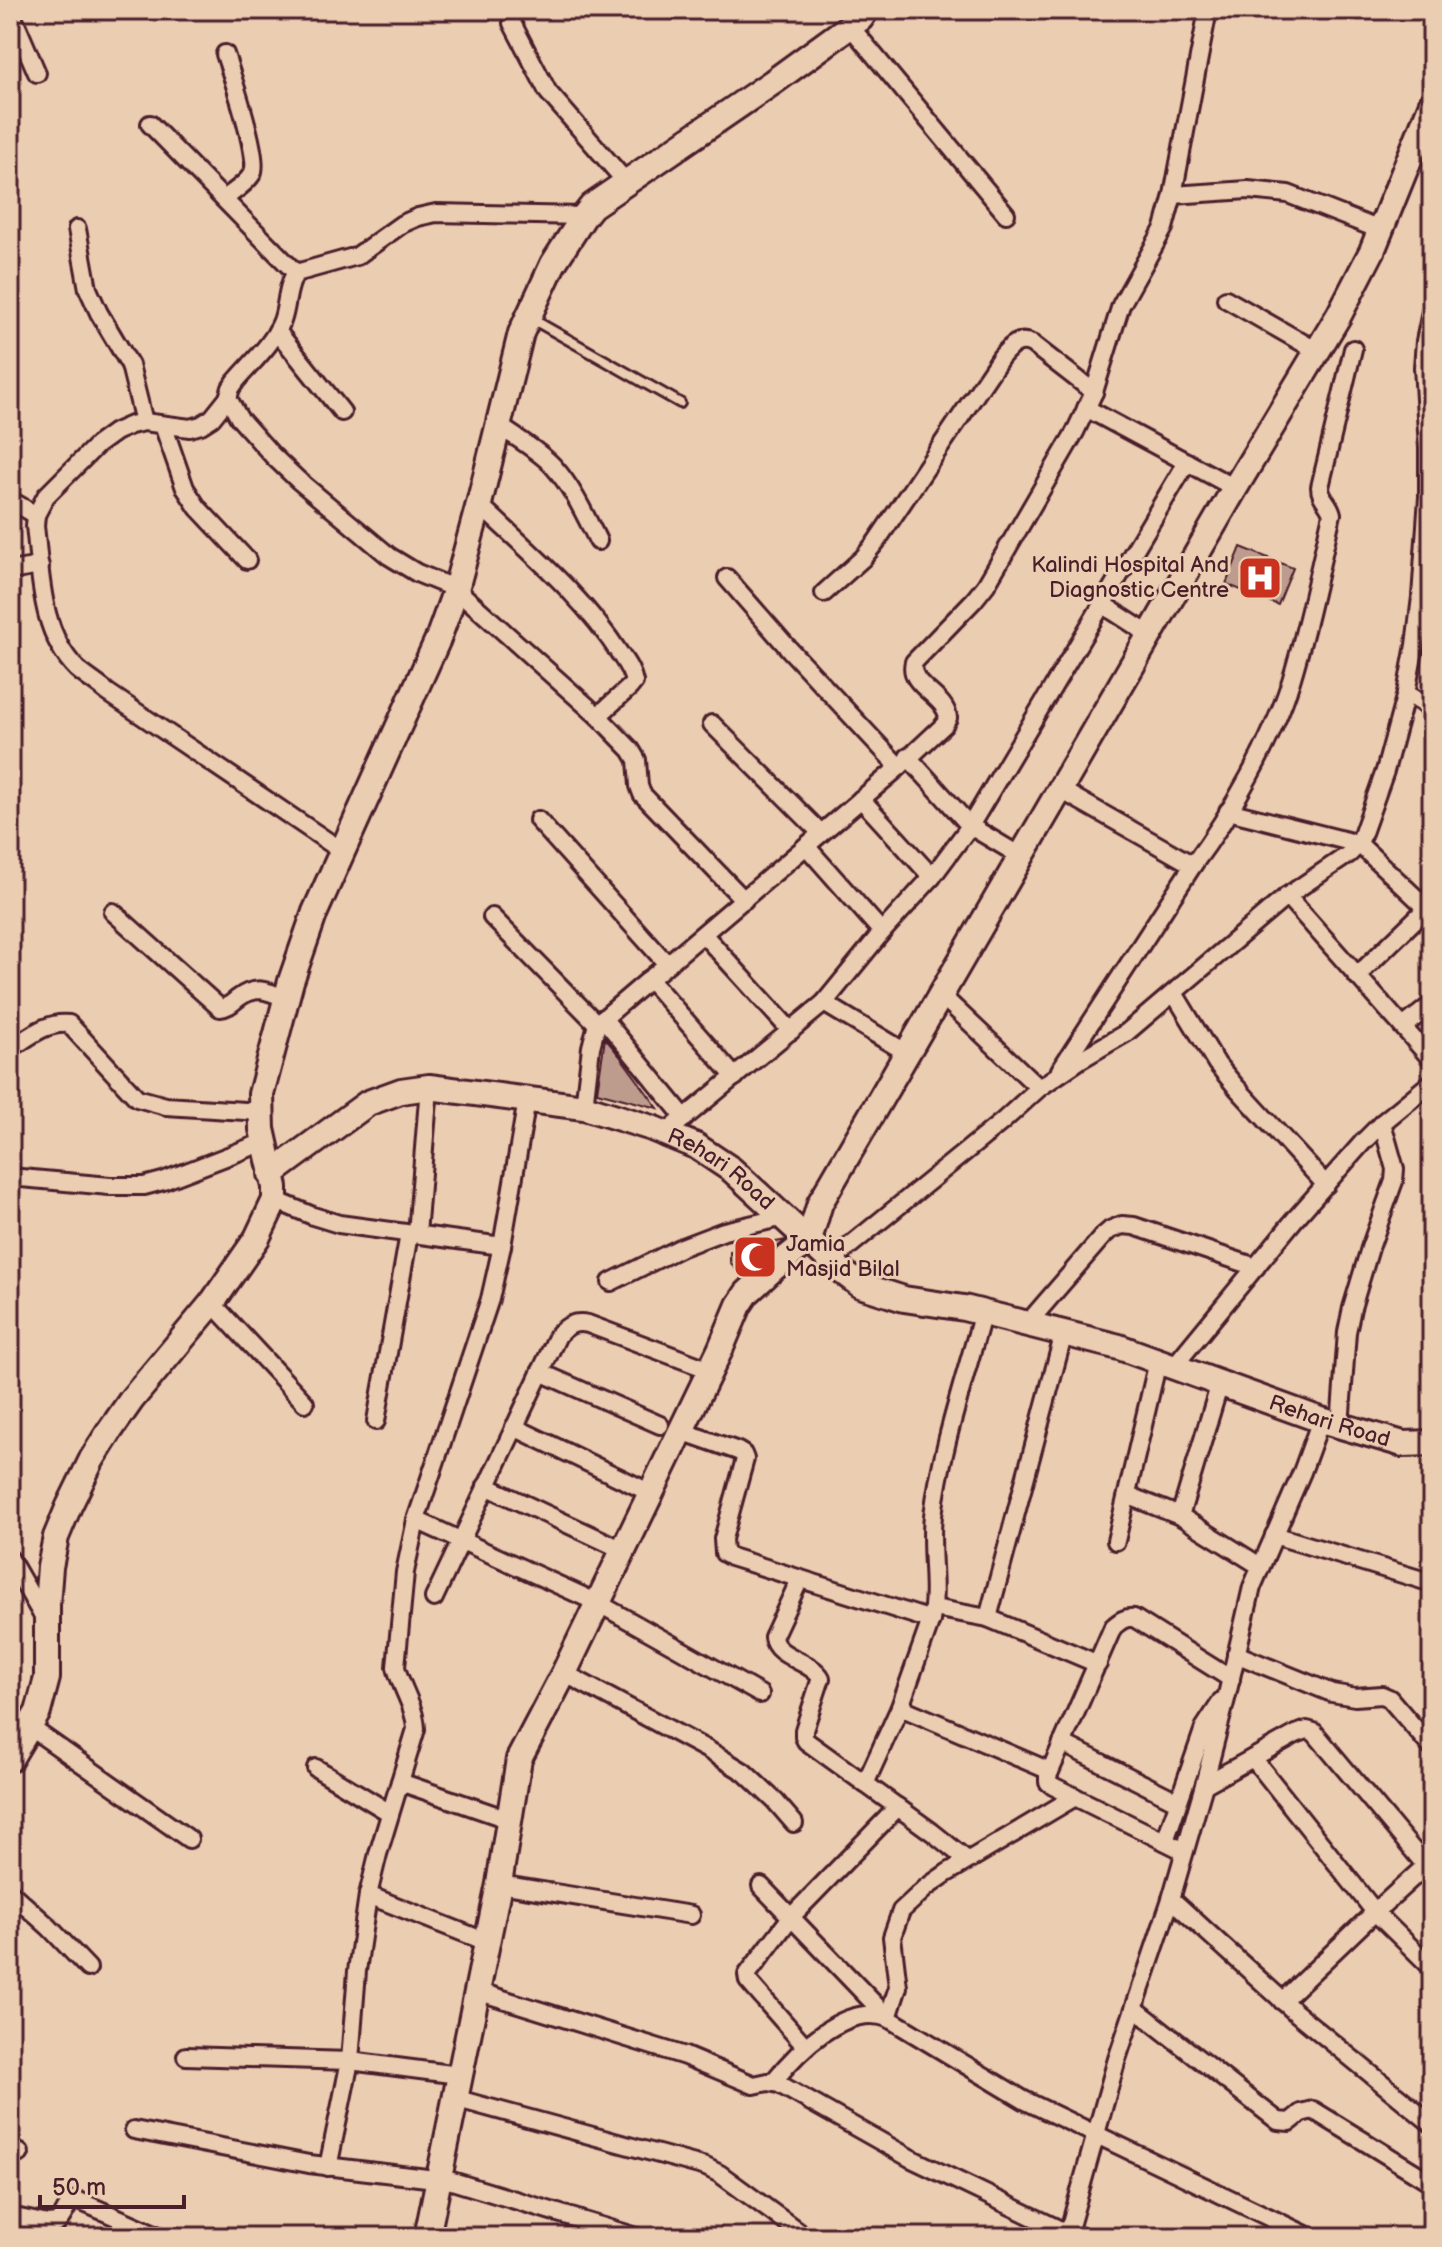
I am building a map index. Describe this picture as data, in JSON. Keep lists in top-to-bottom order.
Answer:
{
  "streets": {
    "main road": ["Rehari Road"]
  },
  "places": {
    "hospital": ["Kalindi Hospital And Diagnostic Centre"],
    "mosque": ["Jamia Masjid Bilal"]
  },
  "scale_bar": "50 m"
}
